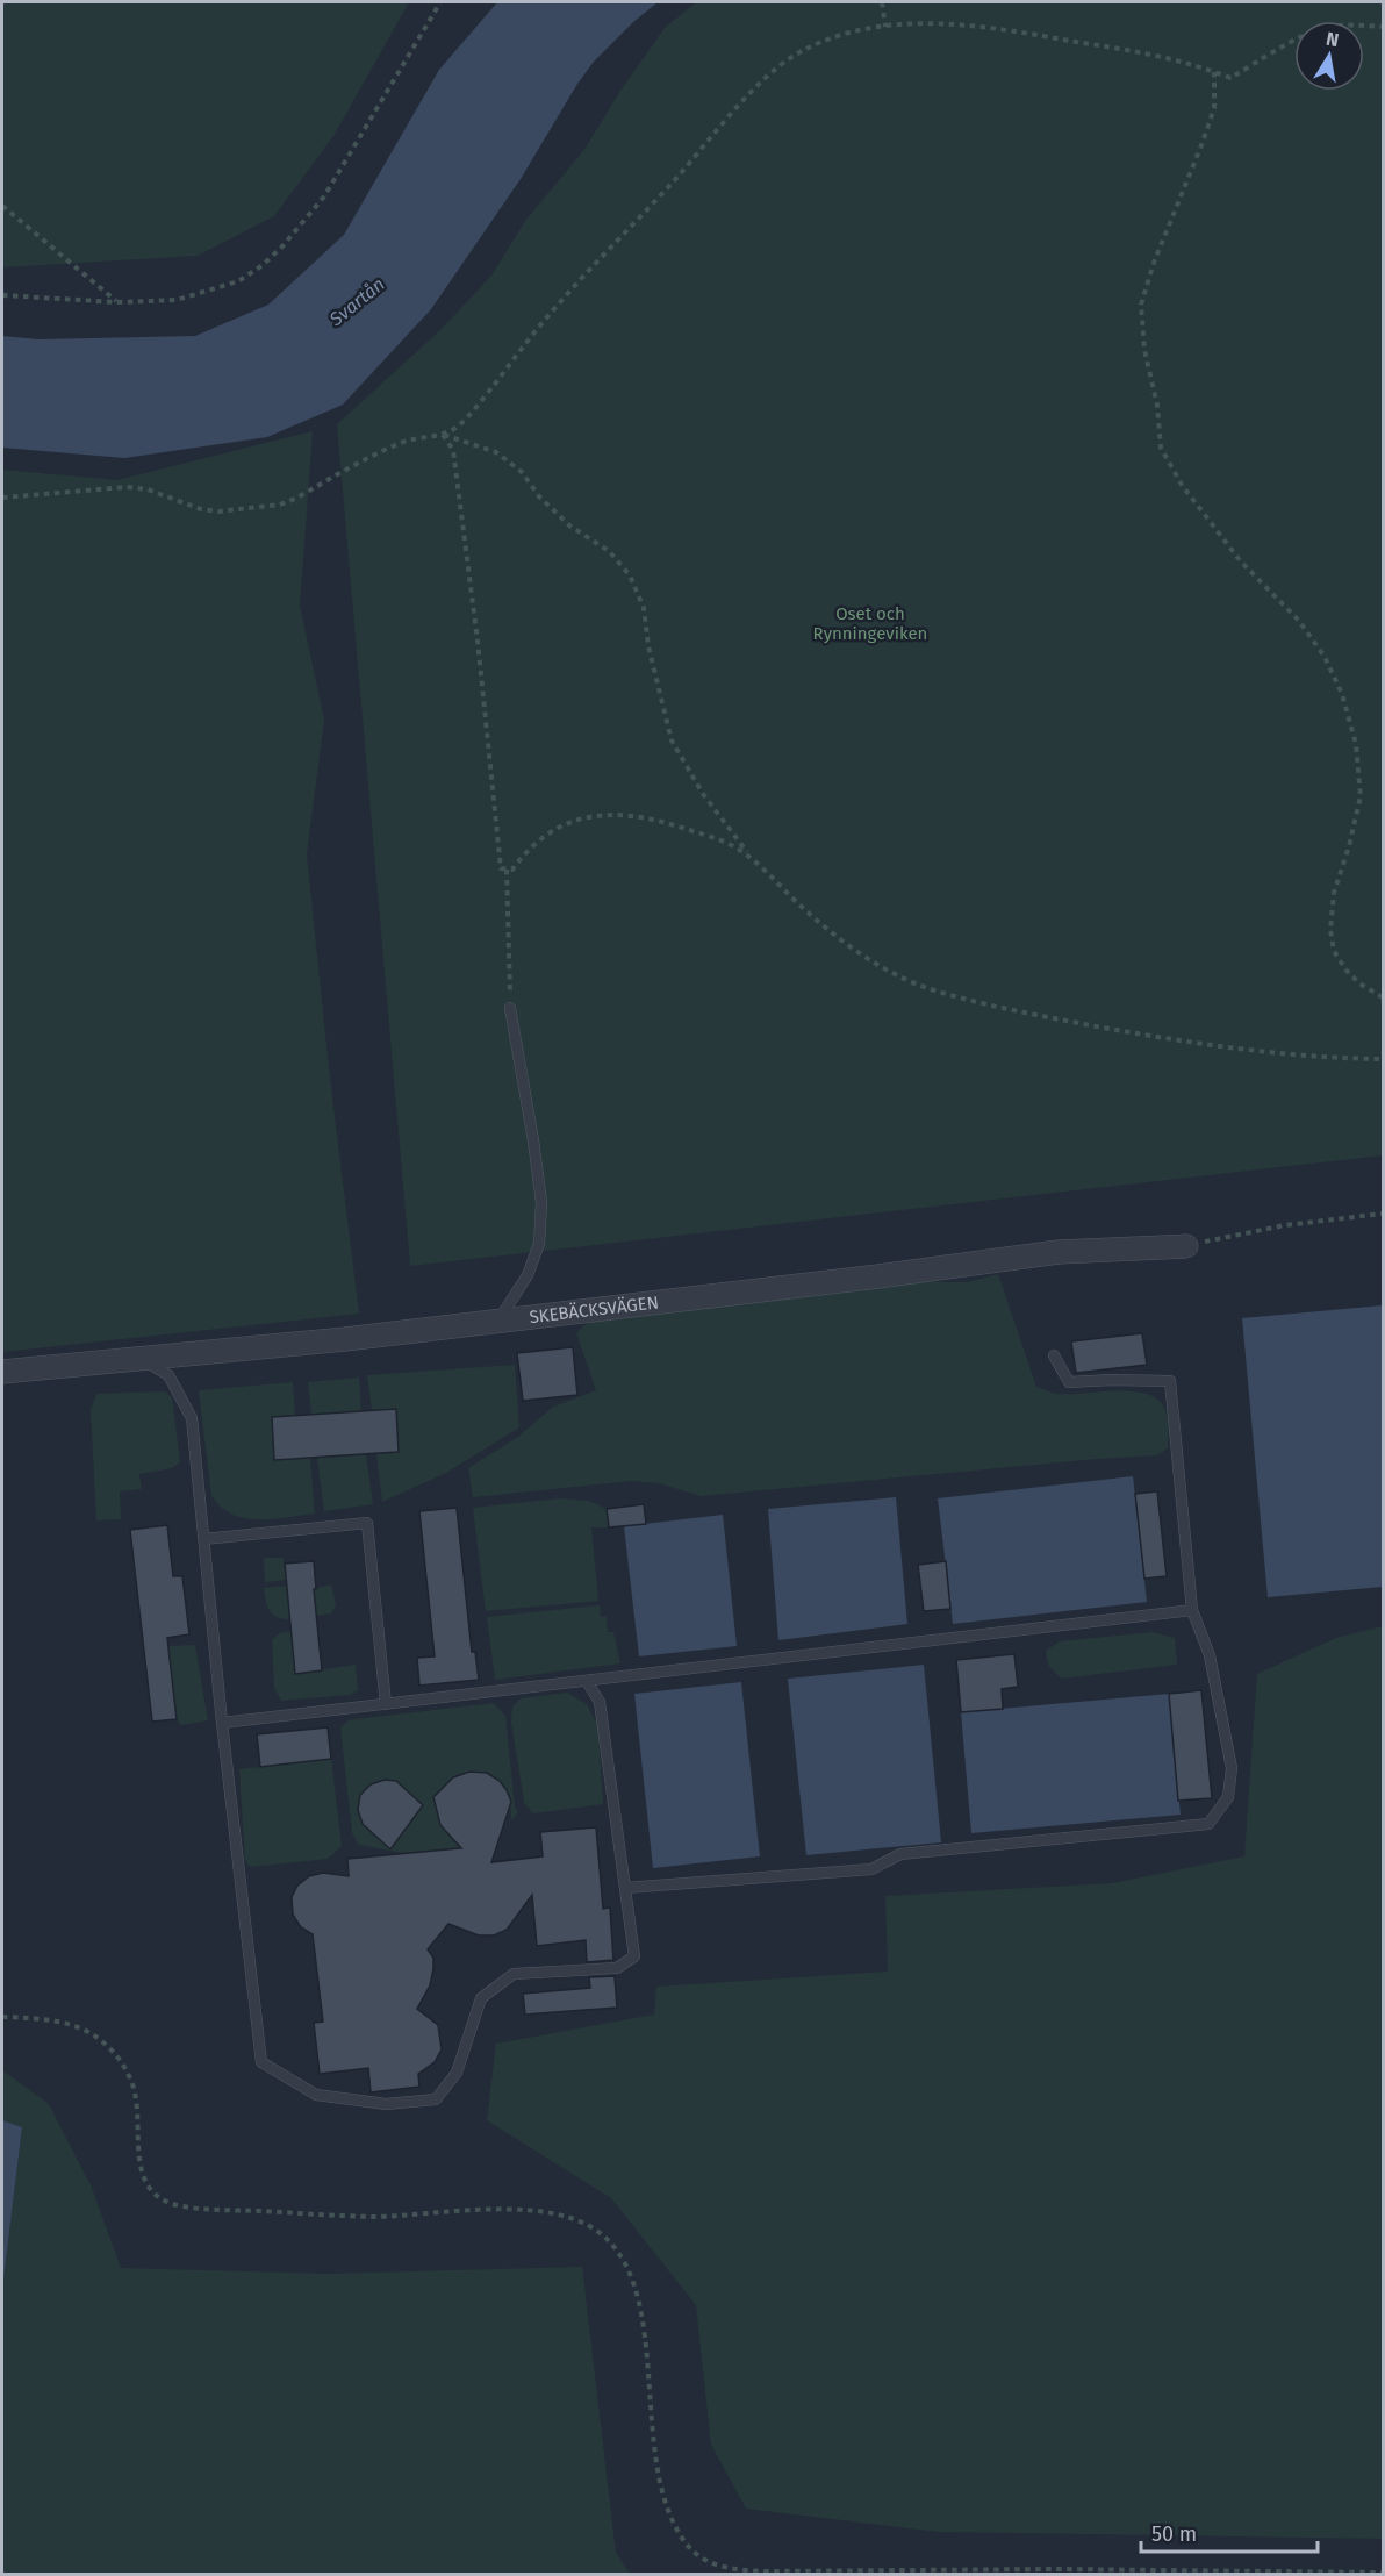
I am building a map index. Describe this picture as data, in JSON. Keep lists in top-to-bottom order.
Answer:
{
  "streets": {
    "street": ["SKEBÄCKSVÄGEN"]
  },
  "water": ["Svartån"],
  "parks": ["Oset och Rynningeviken"],
  "scale_bar": "50 m",
  "north": "top"
}
